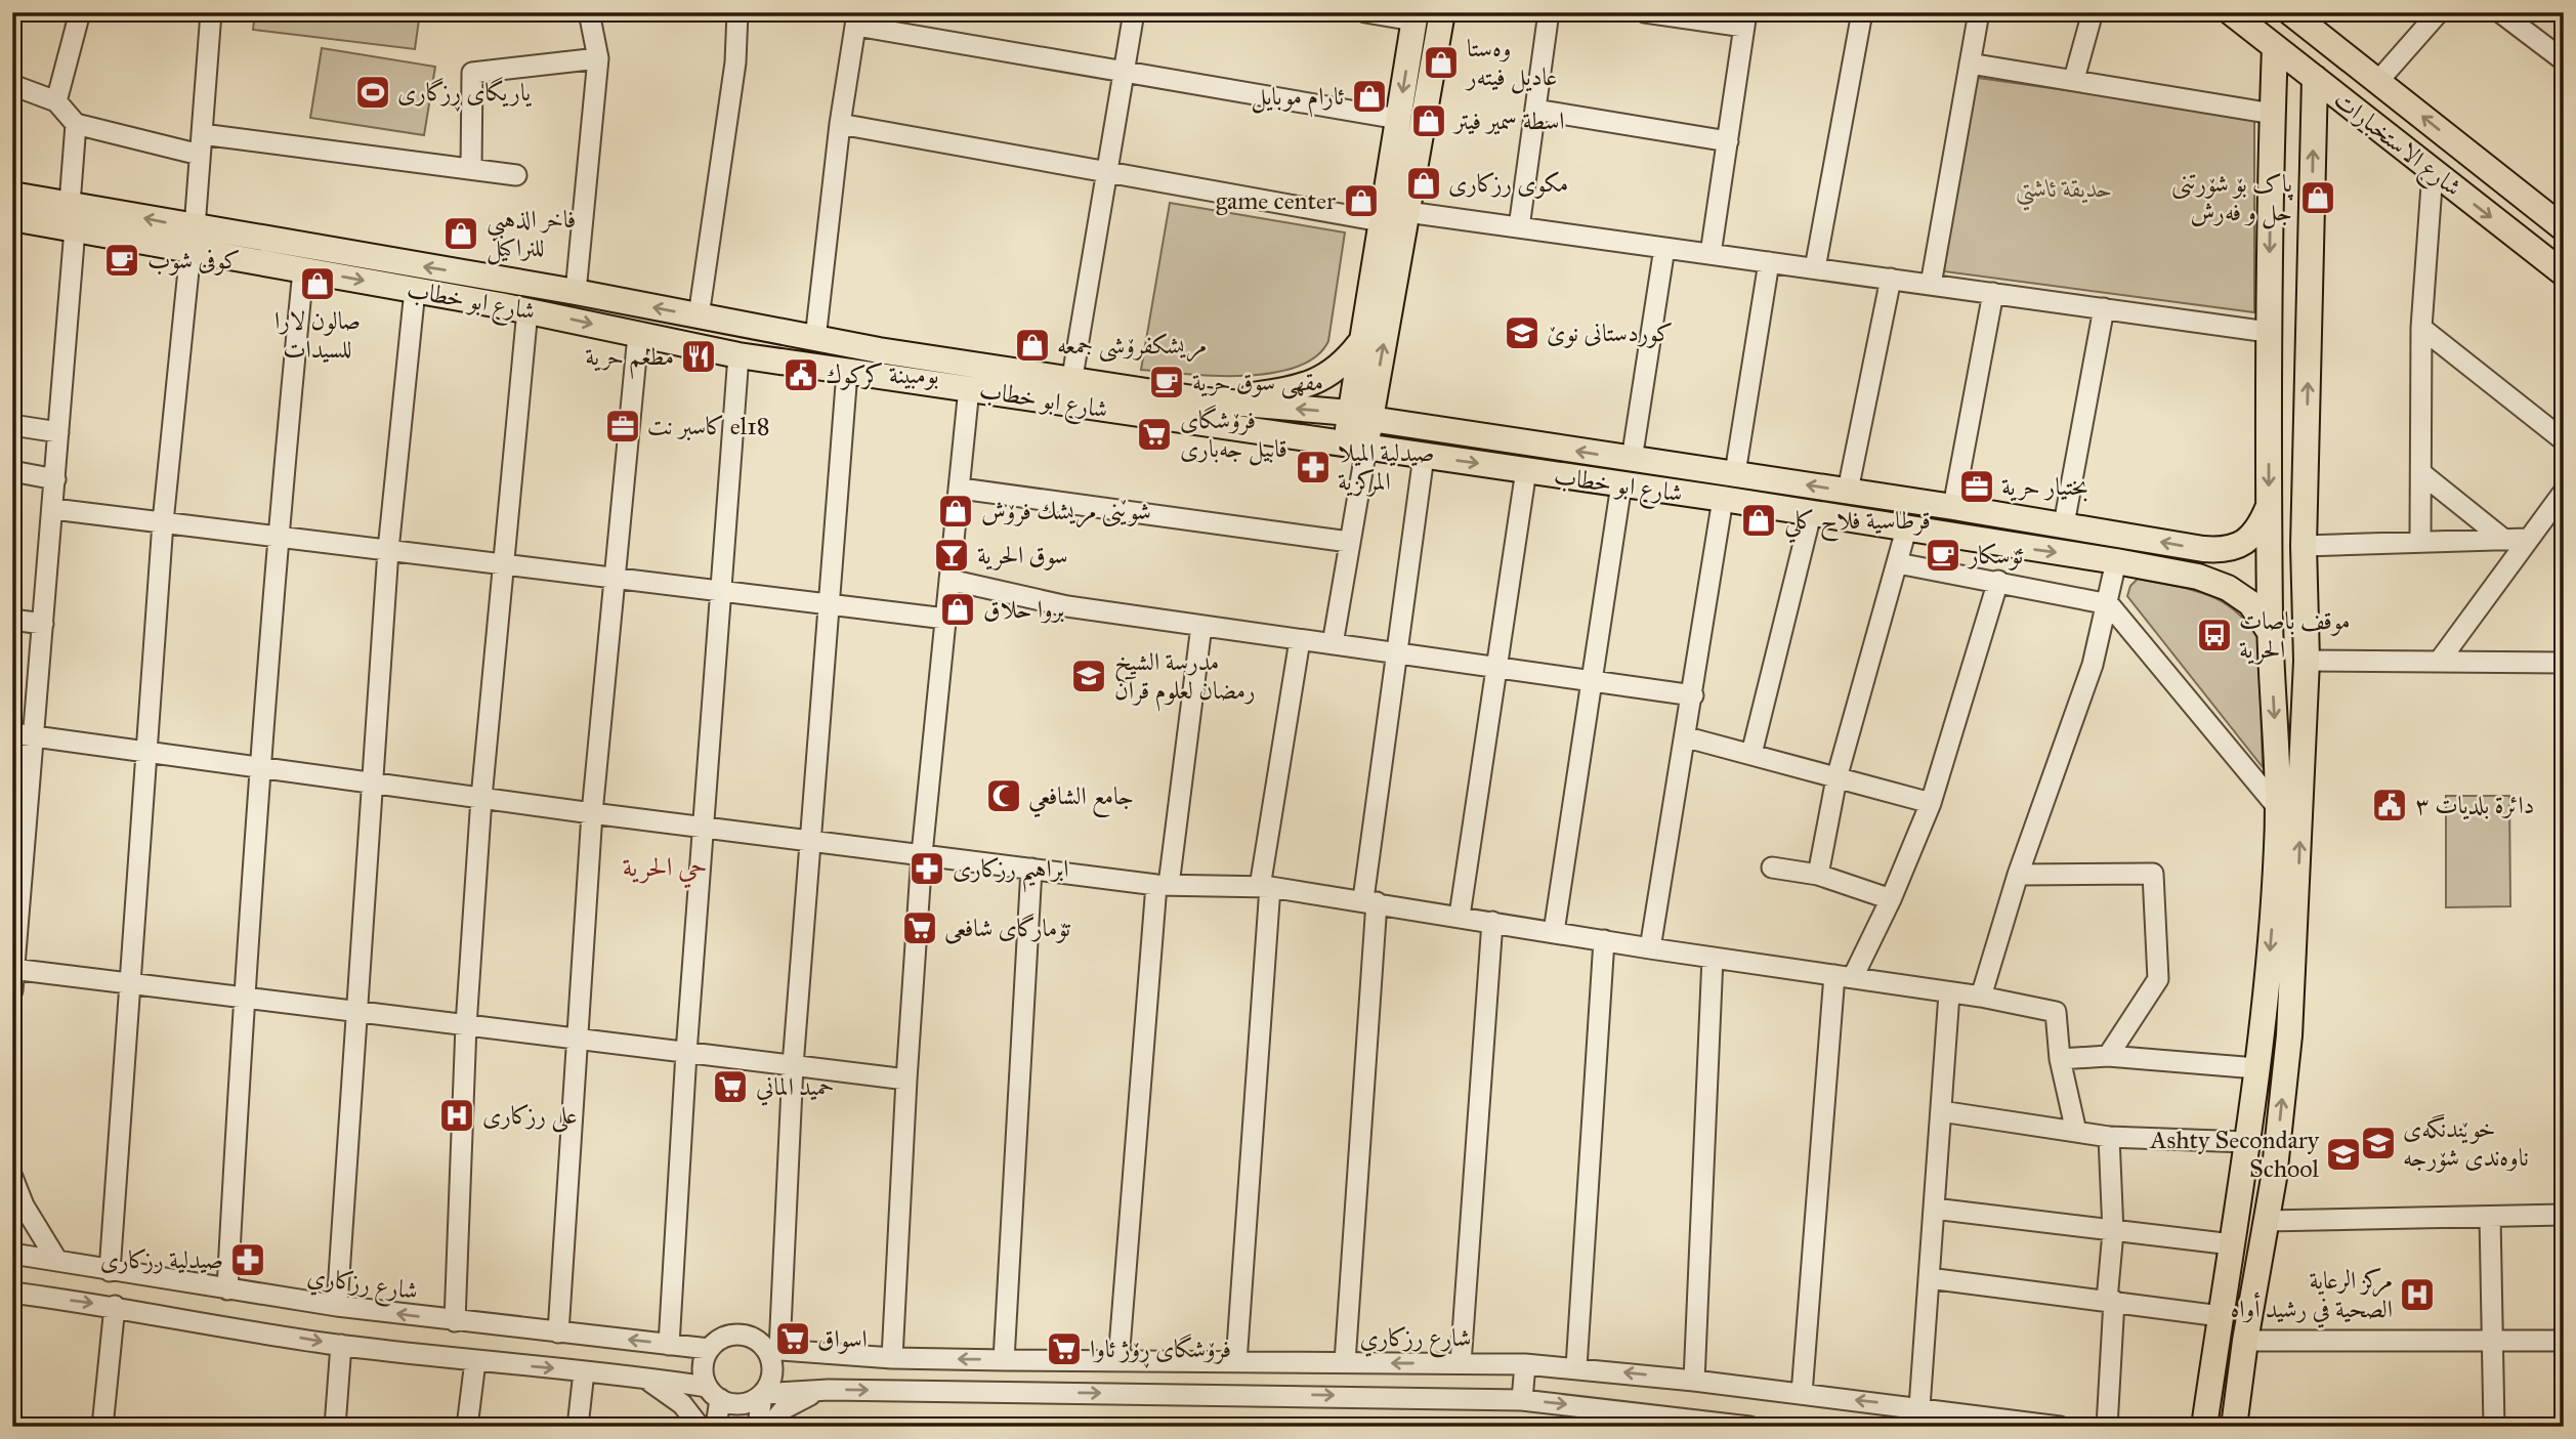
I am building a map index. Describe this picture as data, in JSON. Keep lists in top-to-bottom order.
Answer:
{
  "streets": {
    "main road": ["شارع الاستخبارات", "شارع ابو خطاب"],
    "street": ["شارع رزكاري"]
  },
  "districts": ["حي الحرية"],
  "parks": ["حديقة ئاشتي"],
  "places": {
    "shop": [
      "وەستا عادیل فیتەر",
      "ئارام موبايل",
      "اسطة سمير فيتر",
      "مكوى رزكارى",
      "پاک بۆ شۆرتنی جل و فەرش",
      "game center",
      "فاخر الذهبي للنراكيل",
      "صالون لارا للسيدات",
      "مریشکفرۆشی جمعە",
      "شوێنى مريشك فرۆش",
      "قرطاسية فلاح كلي",
      "بروا حلاق"
    ],
    "sports": ["یاریگای ڕزگاری"],
    "cafe": ["كوفى شوب", "مقهى سوق حرية", "ئۆسکار"],
    "school or university": [
      "کوردستانی نوێ",
      "مدرسة الشيخ رمضان لعلوم قرآن",
      "خوێندنگەی ناوەندی شۆرجە",
      "Ashty Secondary School"
    ],
    "restaurant": ["مطعم حرية"],
    "public building": ["بومبينة كركوك", "دائرة بلديات ٣"],
    "office": ["كاسبر نت el18", "بختيار حرية"],
    "supermarket": [
      "فرۆشگای قابیل جەباری",
      "تۆمارگاى شافعى",
      "حميد الماني",
      "اسواق",
      "فرۆشگای ڕۆژ ئاوا"
    ],
    "pharmacy": ["صيدلية الميلا المركزية", "ابراهيم رزكارى", "صيدلية رزكارى"],
    "bar": ["سوق الحرية"],
    "bus stop": ["موقف باصات الحریة"],
    "mosque": ["جامع الشافعي"],
    "hospital": ["على رزكارى", "مركز الرعاية الصحية في رشيد أواه"]
  }
}
